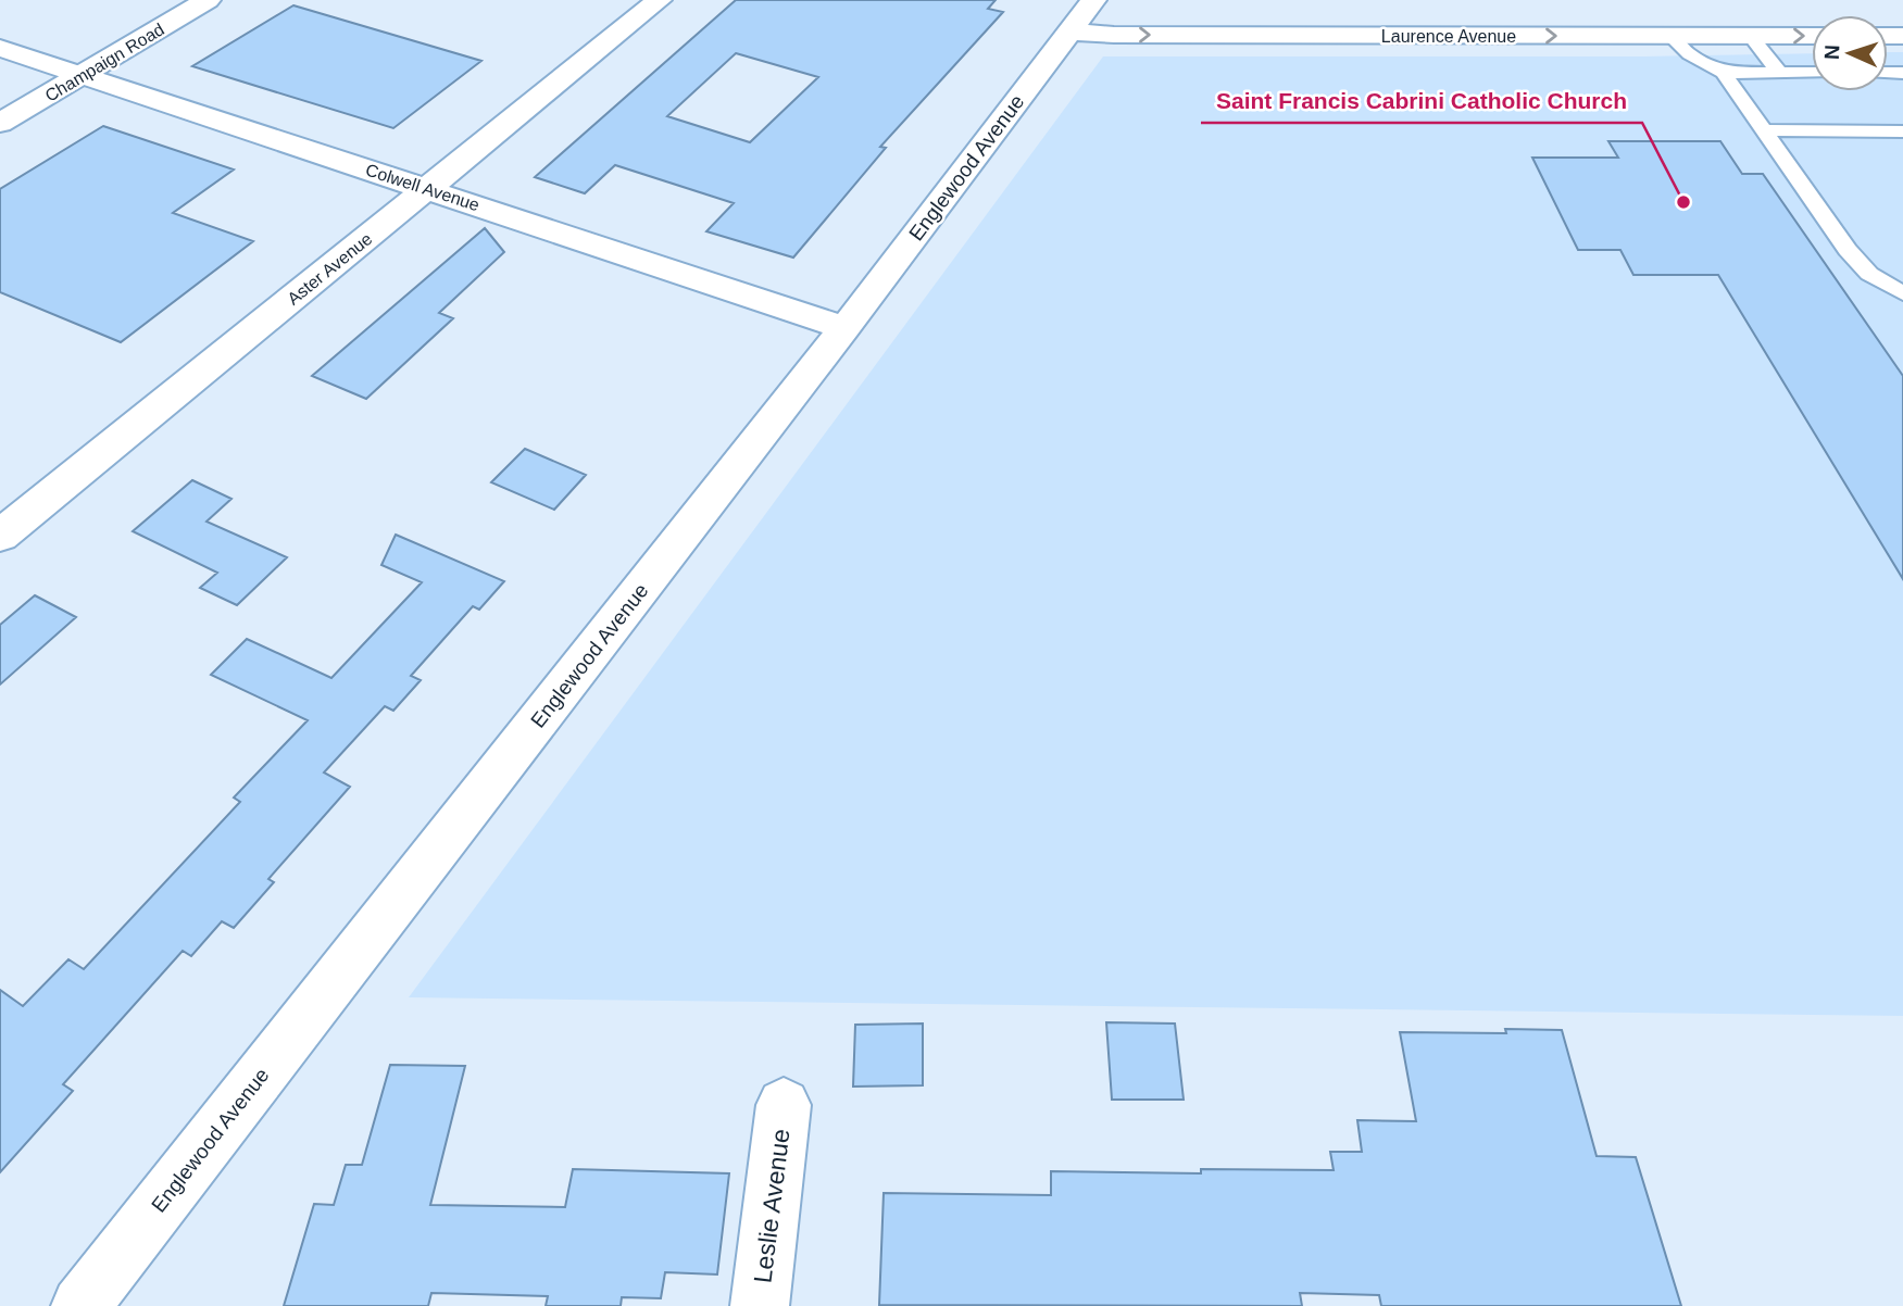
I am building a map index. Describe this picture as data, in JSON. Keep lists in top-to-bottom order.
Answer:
{
  "streets": {
    "street": [
      "Laurence Avenue",
      "Champaign Road",
      "Englewood Avenue",
      "Colwell Avenue",
      "Aster Avenue",
      "Leslie Avenue"
    ]
  },
  "crossings": [
    ["Laurence Avenue", "Englewood Avenue"],
    ["Champaign Road", "Colwell Avenue"],
    ["Englewood Avenue", "Colwell Avenue"],
    ["Colwell Avenue", "Aster Avenue"]
  ],
  "one_way": ["Laurence Avenue"],
  "places": ["Saint Francis Cabrini Catholic Church"],
  "north": "left"
}
